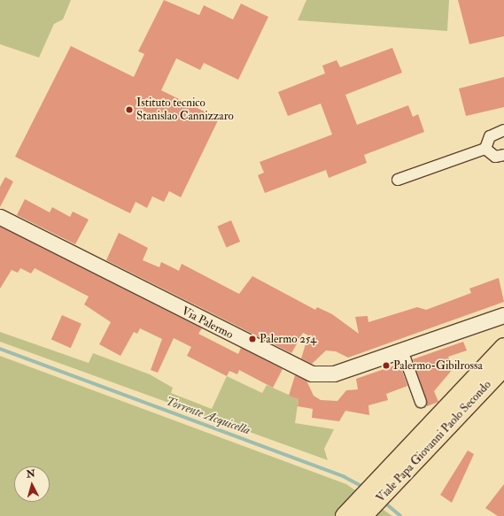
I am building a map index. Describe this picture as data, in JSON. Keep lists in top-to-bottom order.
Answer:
{
  "streets": {
    "main road": ["Via Palermo", "Viale Papa Giovanni Paolo Secondo"]
  },
  "water": ["Torrente Acquicella"],
  "places": ["Istituto tecnico Stanislao Cannizzaro", "Palermo 254", "Palermo-Gibilrossa"],
  "north": "top"
}
